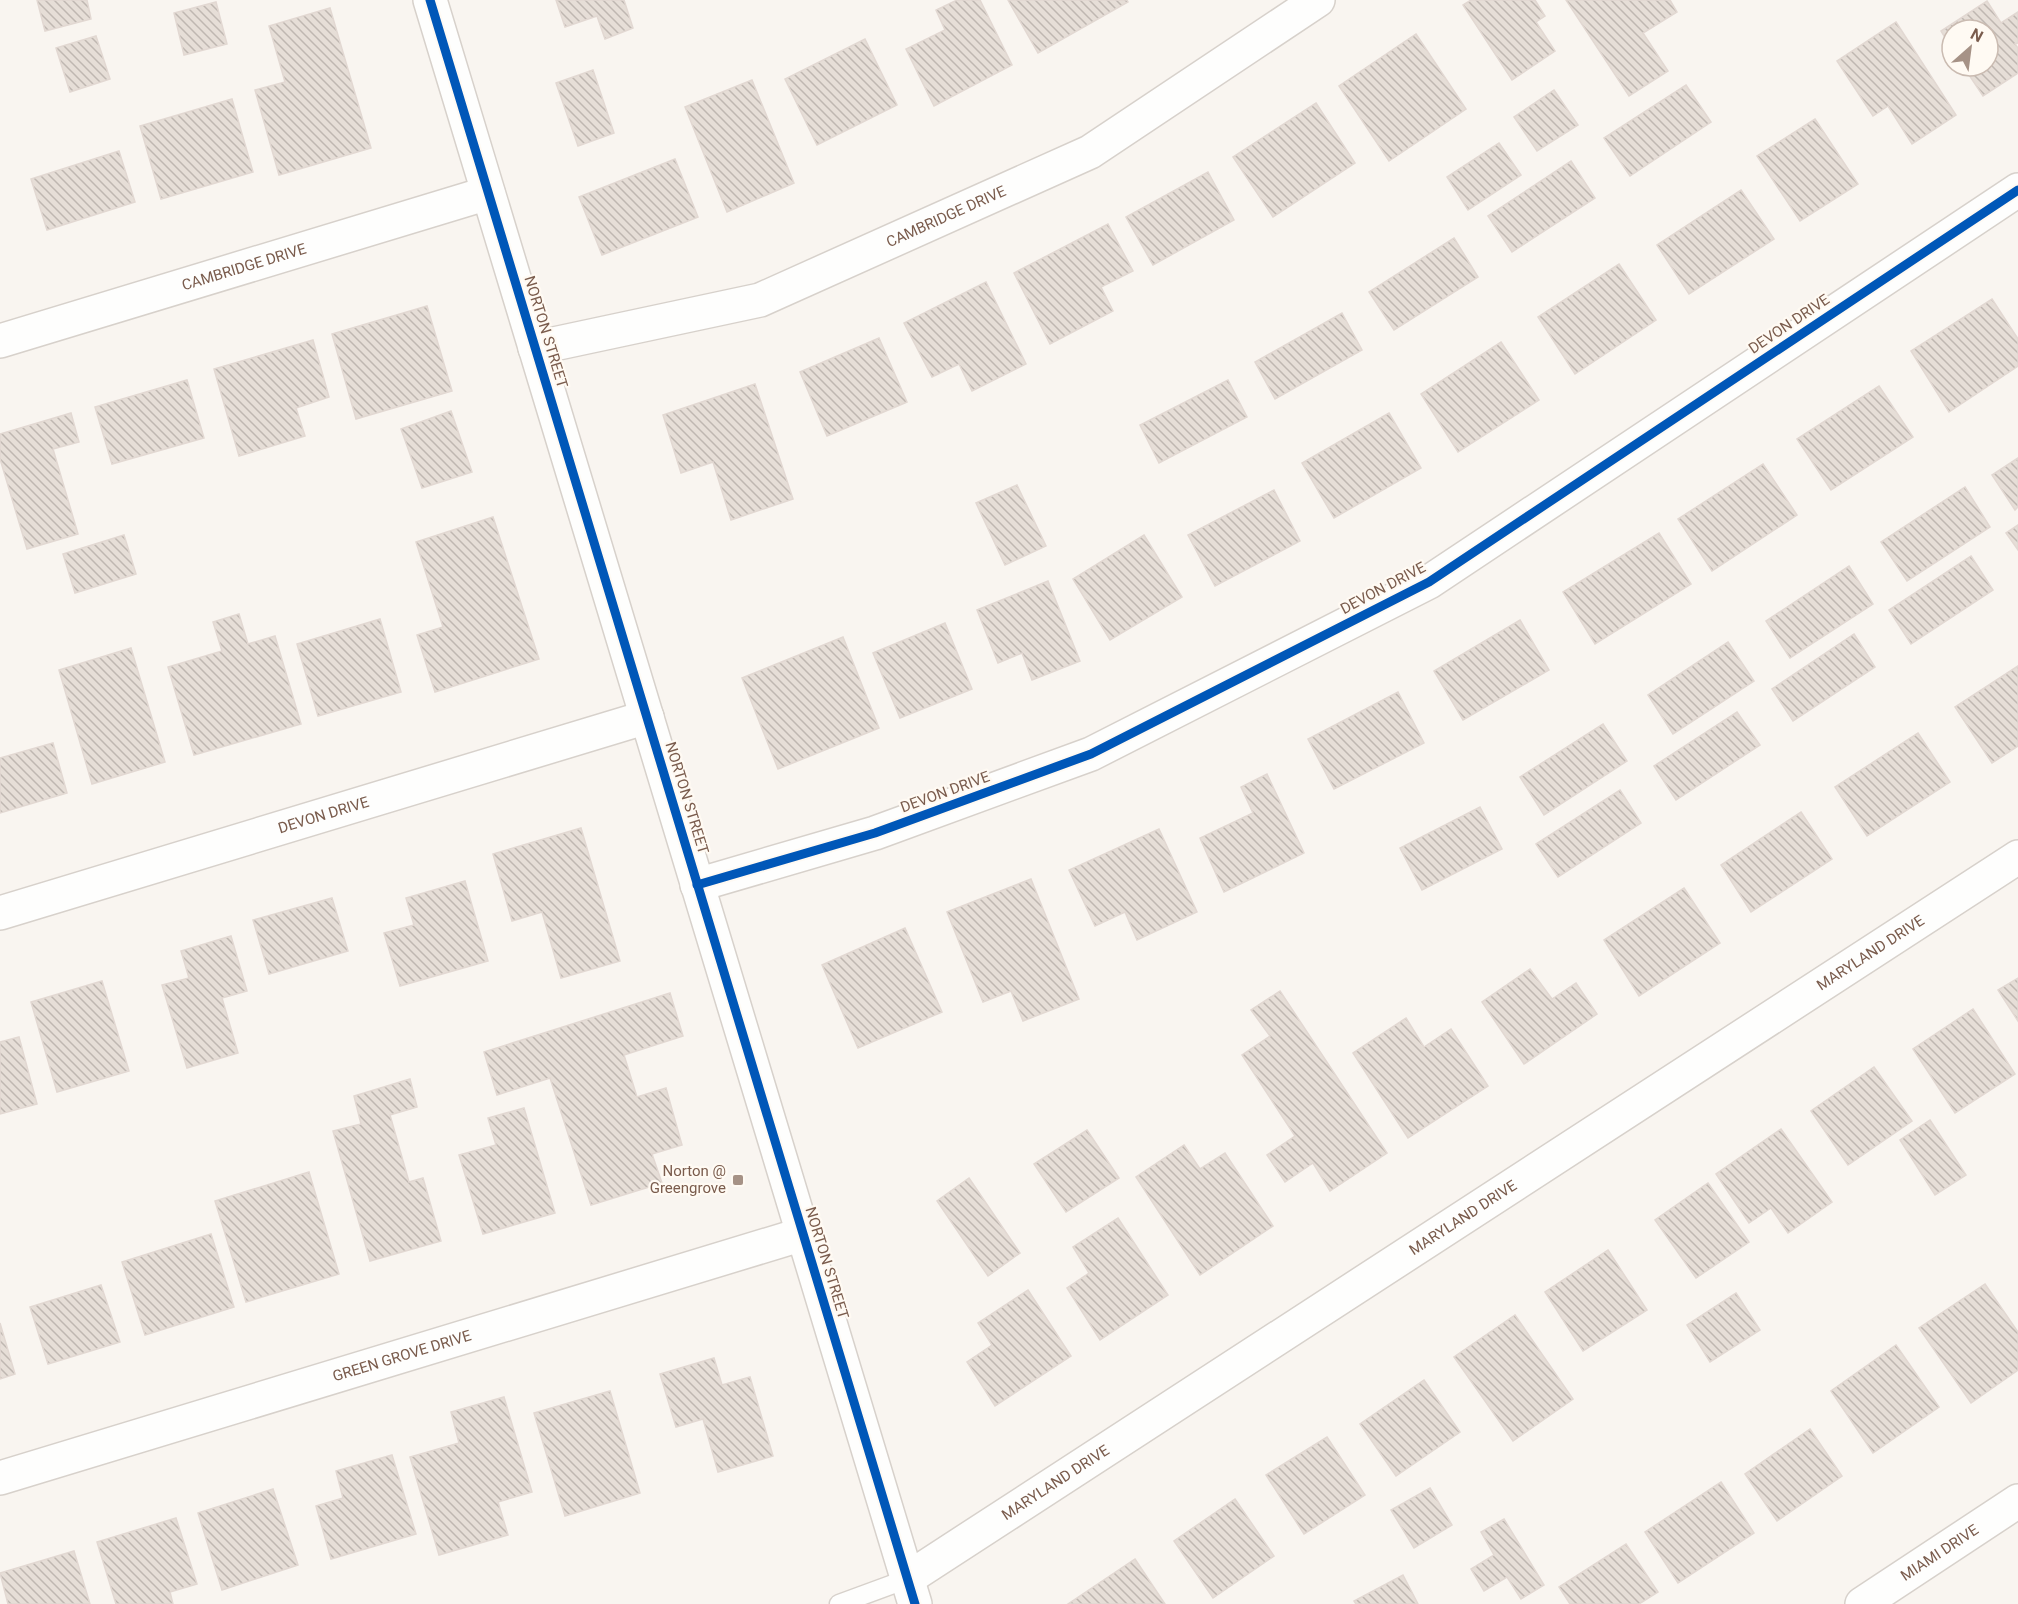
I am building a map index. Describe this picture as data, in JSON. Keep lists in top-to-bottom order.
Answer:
{
  "streets": {
    "street": [
      "CAMBRIDGE DRIVE",
      "DEVON DRIVE",
      "NORTON STREET",
      "MARYLAND DRIVE",
      "GREEN GROVE DRIVE",
      "MIAMI DRIVE"
    ]
  },
  "crossings": [
    ["CAMBRIDGE DRIVE", "NORTON STREET"],
    ["DEVON DRIVE", "NORTON STREET"],
    ["NORTON STREET", "MARYLAND DRIVE"],
    ["NORTON STREET", "GREEN GROVE DRIVE"]
  ],
  "places": {
    "transit": ["Norton @ Greengrove"]
  },
  "north": "top right"
}
